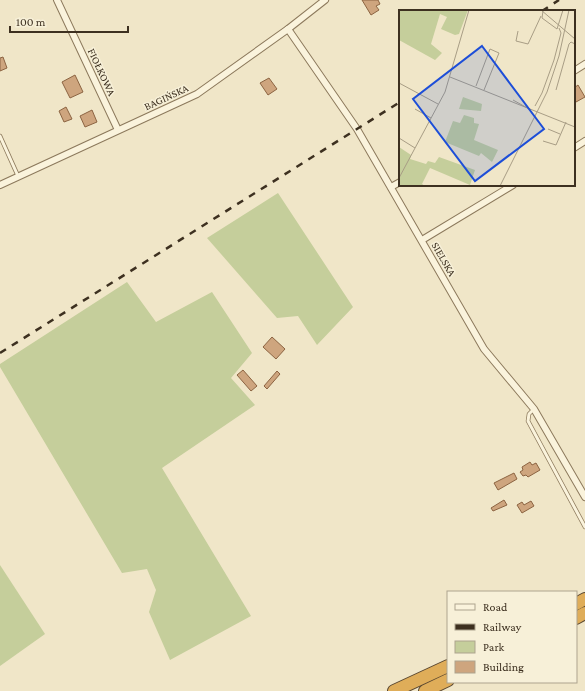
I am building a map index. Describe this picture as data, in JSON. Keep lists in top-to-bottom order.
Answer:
{
  "streets": {
    "street": ["FIOŁKOWA", "BAGIŃSKA", "SIELSKA"]
  },
  "crossings": [
    ["FIOŁKOWA", "BAGIŃSKA"],
    ["BAGIŃSKA", "SIELSKA"]
  ],
  "legend": [
    "Road",
    "Railway",
    "Park",
    "Building"
  ],
  "scale_bar": "100 m"
}
